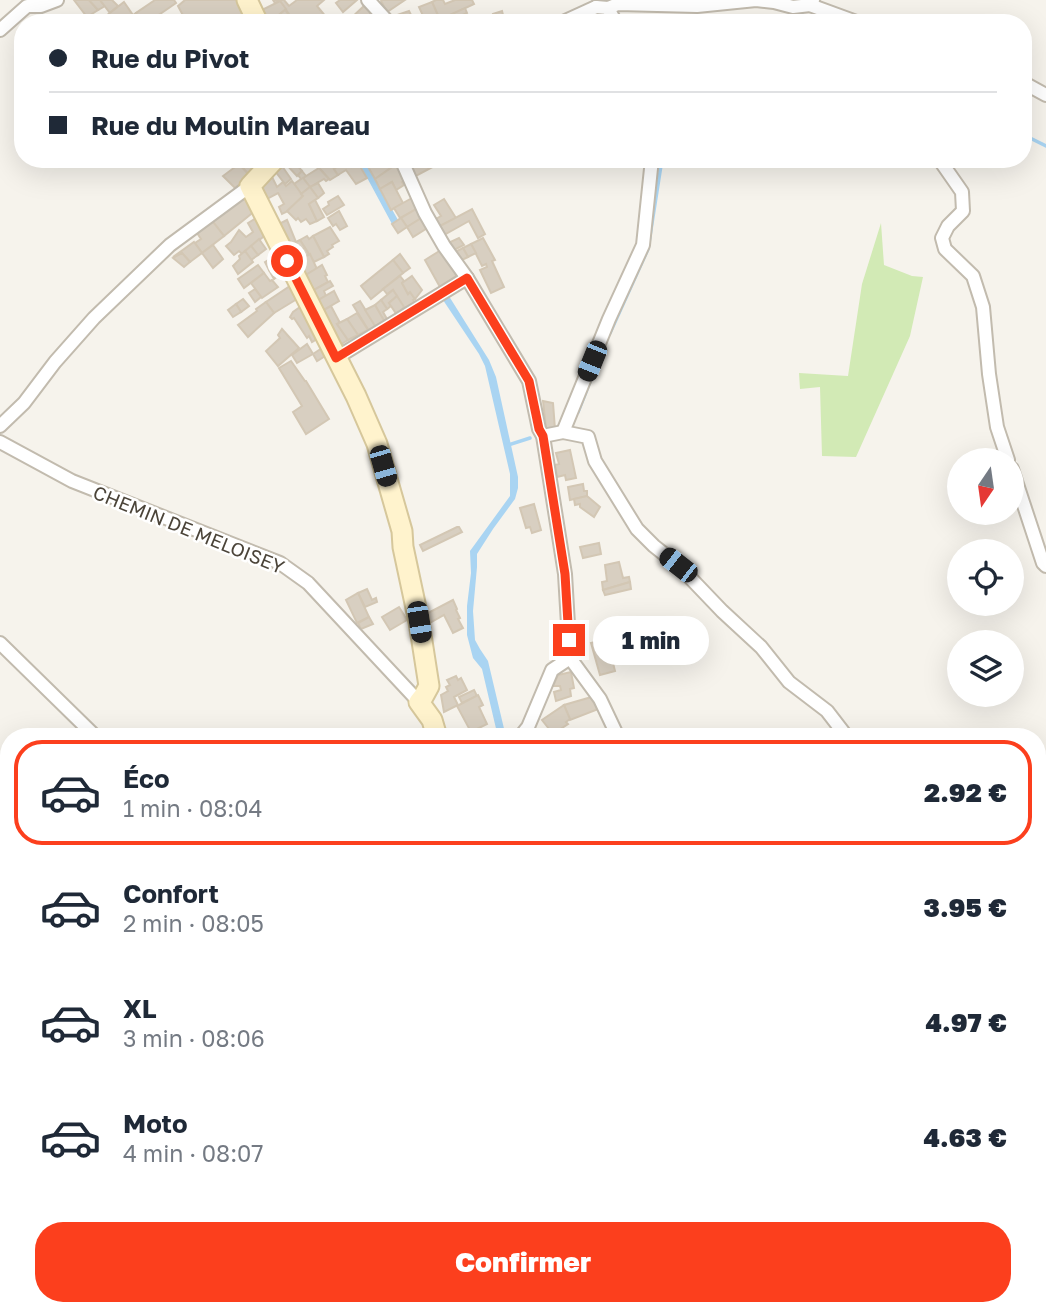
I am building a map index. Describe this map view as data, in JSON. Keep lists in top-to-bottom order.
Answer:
{
  "streets": {
    "street": ["CHEMIN DE MELOISEY"]
  },
  "north": "bottom",
  "page": {
    "banner": ["Rue du Pivot", "Rue du Moulin Mareau"],
    "bubble": "1 min",
    "list": [
      {
        "name": "Éco",
        "note": "1 min · 08:04",
        "value": "2.92 €"
      },
      {
        "name": "Confort",
        "note": "2 min · 08:05",
        "value": "3.95 €"
      },
      {
        "name": "XL",
        "note": "3 min · 08:06",
        "value": "4.97 €"
      },
      {
        "name": "Moto",
        "note": "4 min · 08:07",
        "value": "4.63 €"
      }
    ],
    "buttons": "Confirmer"
  }
}
